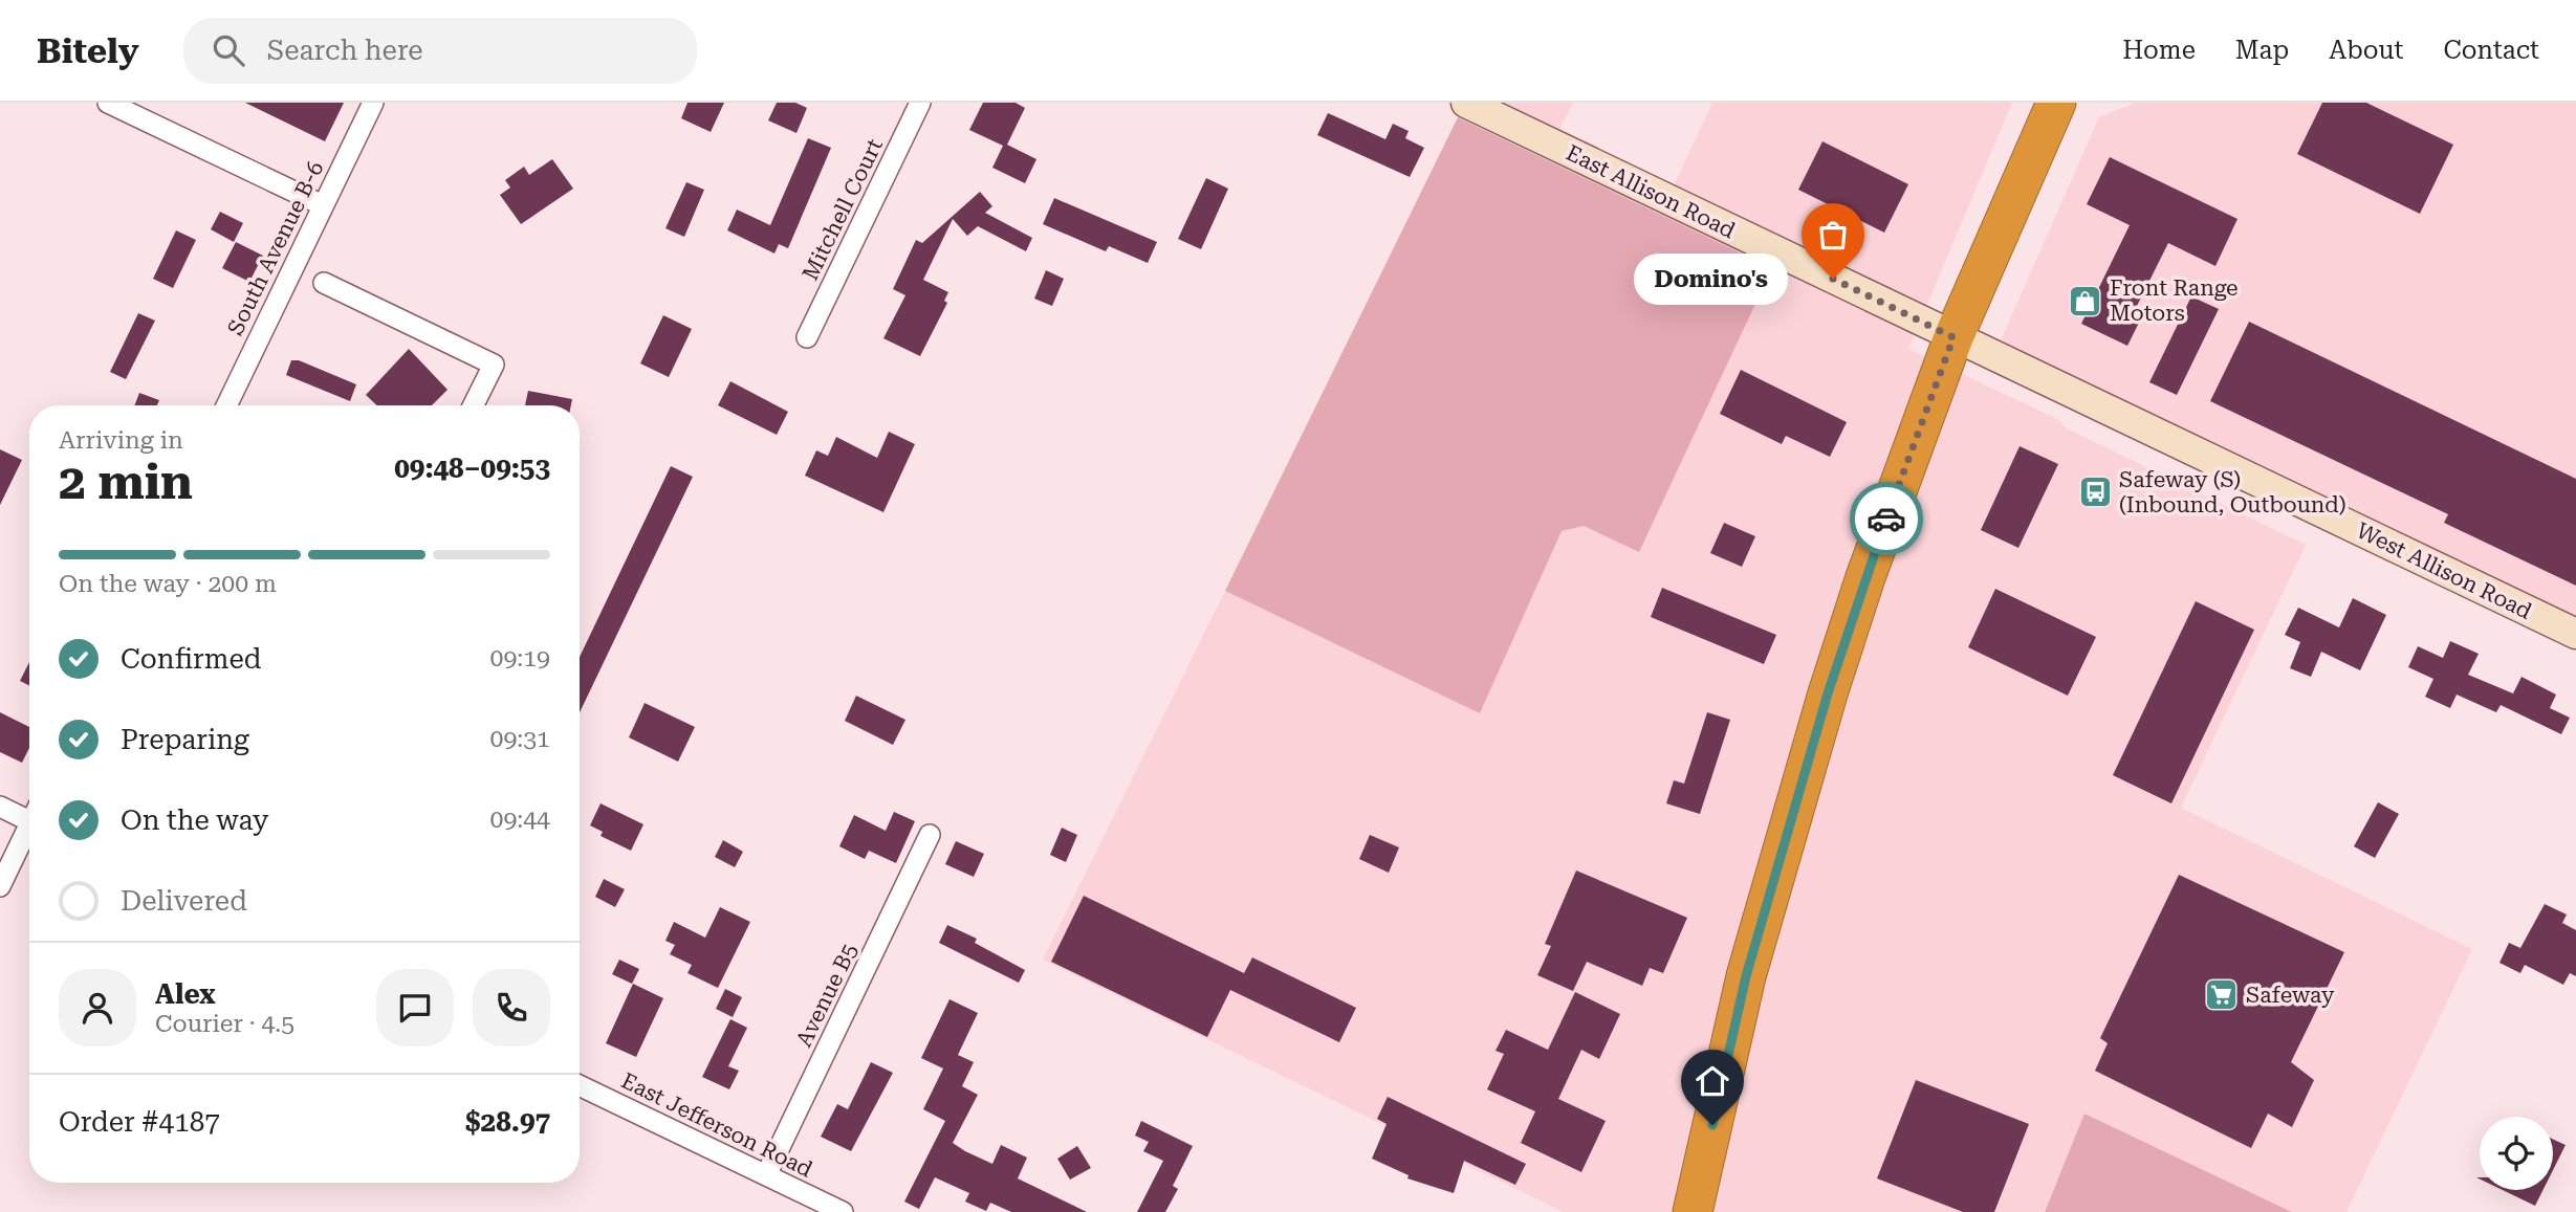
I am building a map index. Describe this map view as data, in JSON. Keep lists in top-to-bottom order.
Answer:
{
  "streets": {
    "street": [
      "East Allison Road",
      "Mitchell Court",
      "South Avenue B-6",
      "West Allison Road",
      "Avenue B5",
      "East Jefferson Road"
    ]
  },
  "crossings": [
    ["East Allison Road", "West Allison Road"],
    ["Avenue B5", "East Jefferson Road"]
  ],
  "places": {
    "other": ["Domino's"],
    "shop": ["Front Range Motors"],
    "bus stop": ["Safeway (S) (Inbound, Outbound)"],
    "supermarket": ["Safeway"]
  },
  "page": {
    "header": "Bitely",
    "search": "Search here",
    "nav": [
      "Home",
      "Map",
      "About",
      "Contact"
    ],
    "bubble": "Domino's",
    "heading": ["2 min", "Arriving in", "09:48–09:53"],
    "panel": [
      "Alex",
      "Courier · 4.5",
      "Order #4187",
      "$28.97"
    ],
    "bar": "On the way · 200 m",
    "list": [
      ["Confirmed", "09:19"],
      ["Preparing", "09:31"],
      ["On the way", "09:44"],
      "Delivered"
    ]
  }
}
